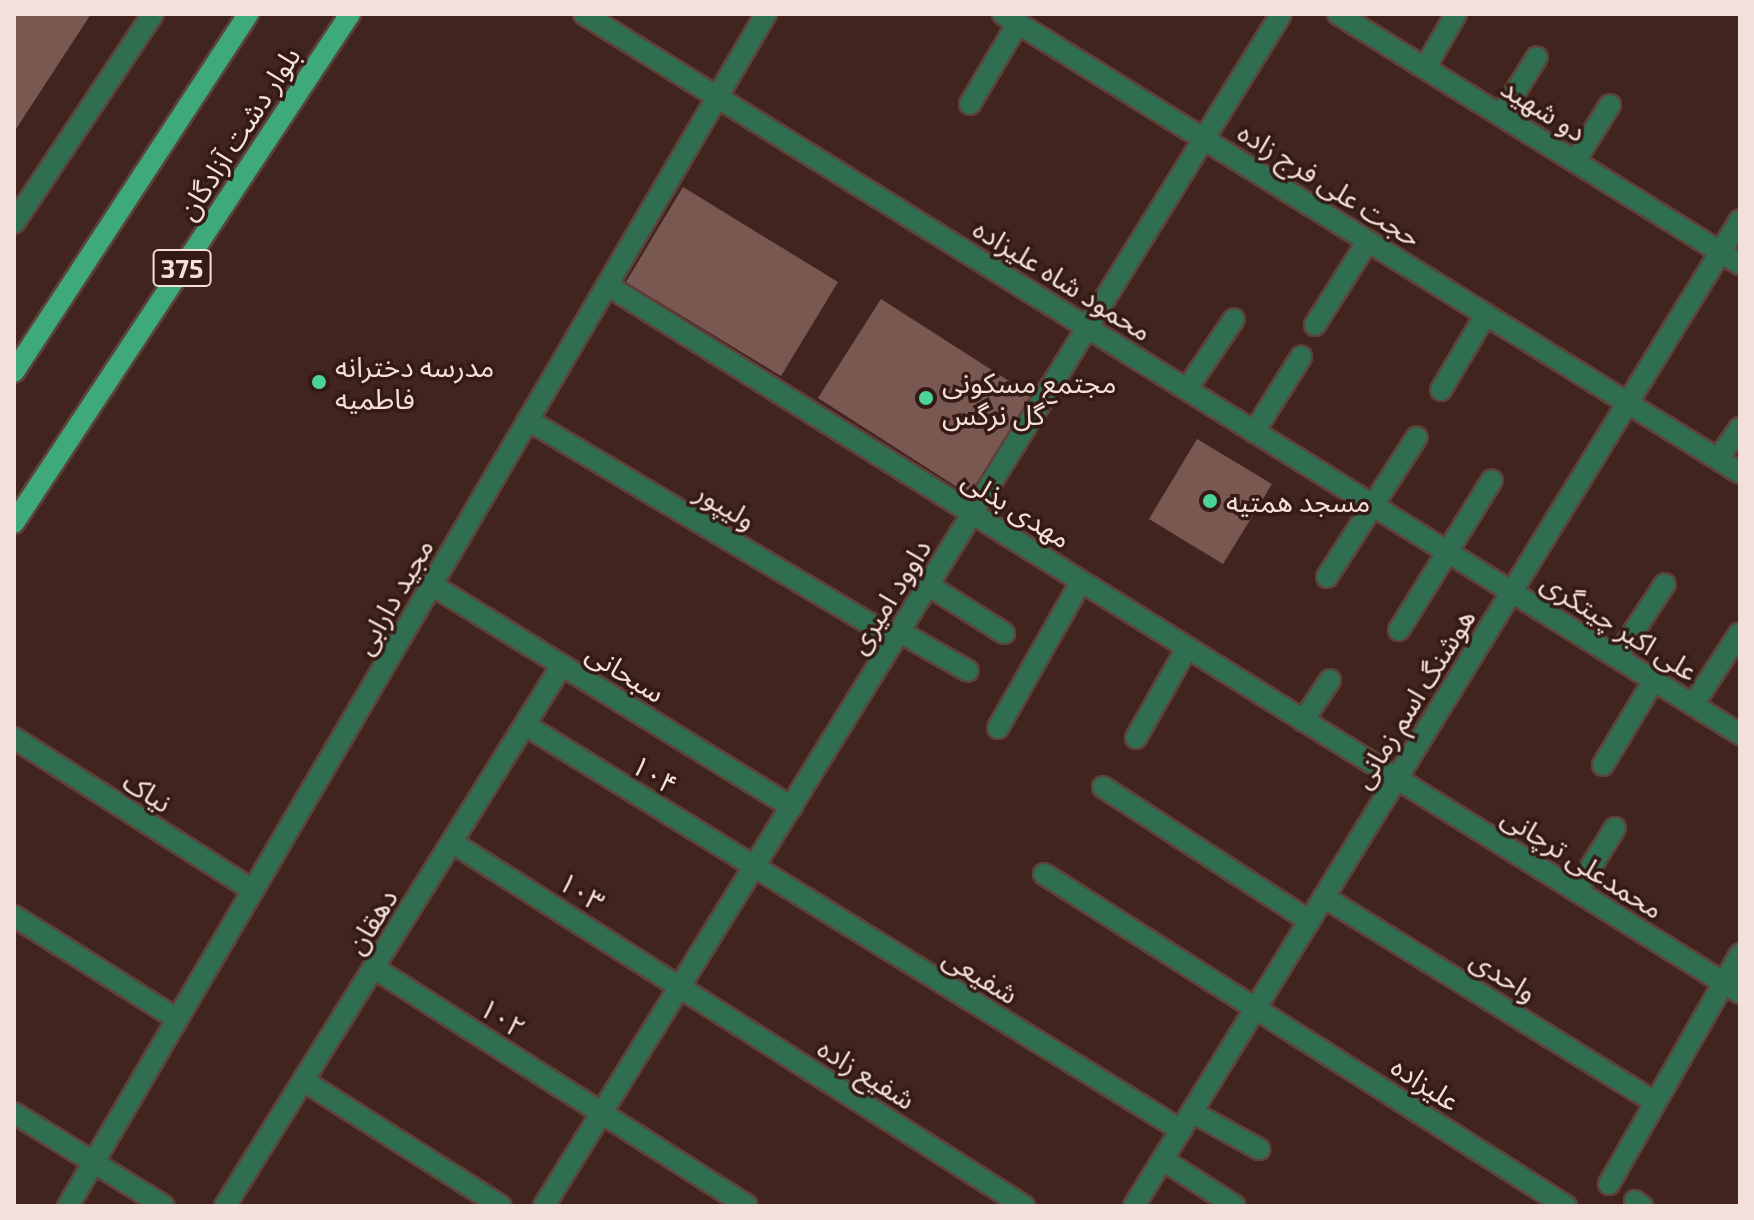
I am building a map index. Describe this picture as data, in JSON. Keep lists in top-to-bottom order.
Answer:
{
  "streets": {
    "main road": ["بلوار دشت آزادگان", "375"],
    "street": [
      "دو شهید",
      "حجت علی فرج زاده",
      "محمود شاه علیزاده",
      "ولیپور",
      "مهدی بذلی",
      "مجید دارابی",
      "داوود امیری",
      "علی اکبر چیتگری",
      "سبحانی",
      "هوشنگ اسم زمانی",
      "۱۰۴",
      "نیاک",
      "محمدعلی ترچانی",
      "۱۰۳",
      "دهقان",
      "شفیعی",
      "واحدی",
      "۱۰۲",
      "شفیع زاده",
      "علیزاده"
    ]
  },
  "crossings": [
    ["دو شهید", "هوشنگ اسم زمانی"],
    ["حجت علی فرج زاده", "داوود امیری"],
    ["حجت علی فرج زاده", "هوشنگ اسم زمانی"],
    ["محمود شاه علیزاده", "مجید دارابی"],
    ["محمود شاه علیزاده", "داوود امیری"],
    ["محمود شاه علیزاده", "علی اکبر چیتگری"],
    ["محمود شاه علیزاده", "هوشنگ اسم زمانی"],
    ["ولیپور", "مجید دارابی"],
    ["ولیپور", "داوود امیری"],
    ["مهدی بذلی", "مجید دارابی"],
    ["مهدی بذلی", "داوود امیری"],
    ["مهدی بذلی", "هوشنگ اسم زمانی"],
    ["مهدی بذلی", "محمدعلی ترچانی"],
    ["مجید دارابی", "سبحانی"],
    ["مجید دارابی", "نیاک"],
    ["داوود امیری", "سبحانی"],
    ["داوود امیری", "۱۰۴"],
    ["داوود امیری", "۱۰۳"],
    ["داوود امیری", "شفیعی"],
    ["داوود امیری", "۱۰۲"],
    ["داوود امیری", "شفیع زاده"],
    ["علی اکبر چیتگری", "هوشنگ اسم زمانی"],
    ["سبحانی", "دهقان"],
    ["هوشنگ اسم زمانی", "محمدعلی ترچانی"],
    ["هوشنگ اسم زمانی", "شفیعی"],
    ["هوشنگ اسم زمانی", "واحدی"],
    ["هوشنگ اسم زمانی", "علیزاده"],
    ["۱۰۴", "دهقان"],
    ["۱۰۴", "شفیعی"],
    ["۱۰۳", "دهقان"],
    ["۱۰۳", "شفیع زاده"],
    ["دهقان", "۱۰۲"]
  ],
  "places": ["مدرسه دخترانه فاطمیه", "مجتمع مسکونی گل نرگس", "مسجد همتیه"]
}
